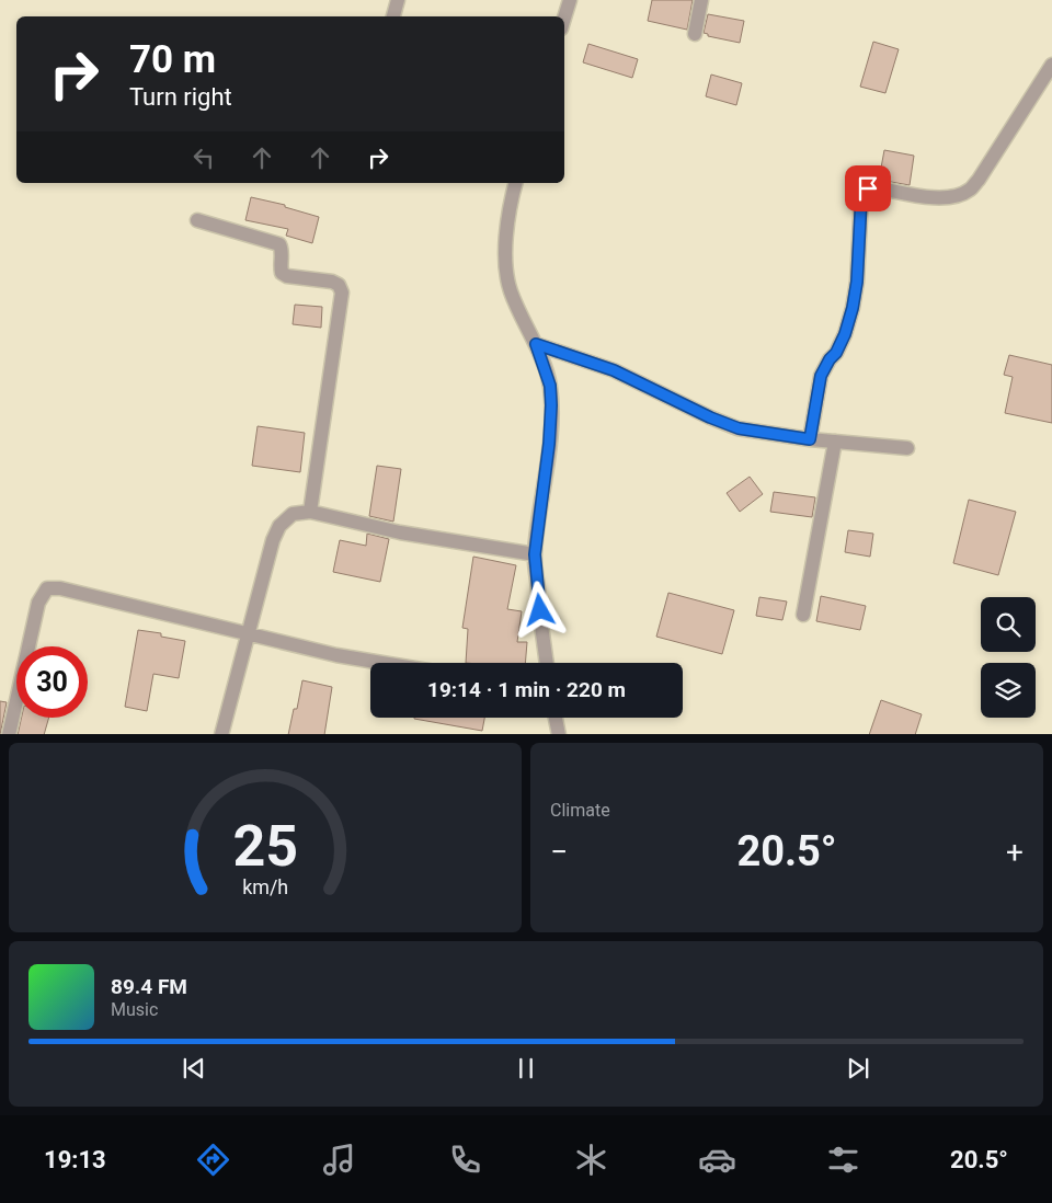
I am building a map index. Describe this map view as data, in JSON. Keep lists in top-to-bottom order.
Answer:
{
  "page": {
    "turn": ["70 m", "Turn right"],
    "limit": "30",
    "trip": "19:14 · 1 min · 220 m",
    "tile": "Climate",
    "heat": ["−", "20.5°", "+"],
    "song": ["89.4 FM", "Music"],
    "tabs": ["19:13", "20.5°"],
    "gauge": ["25", "km/h"]
  }
}
